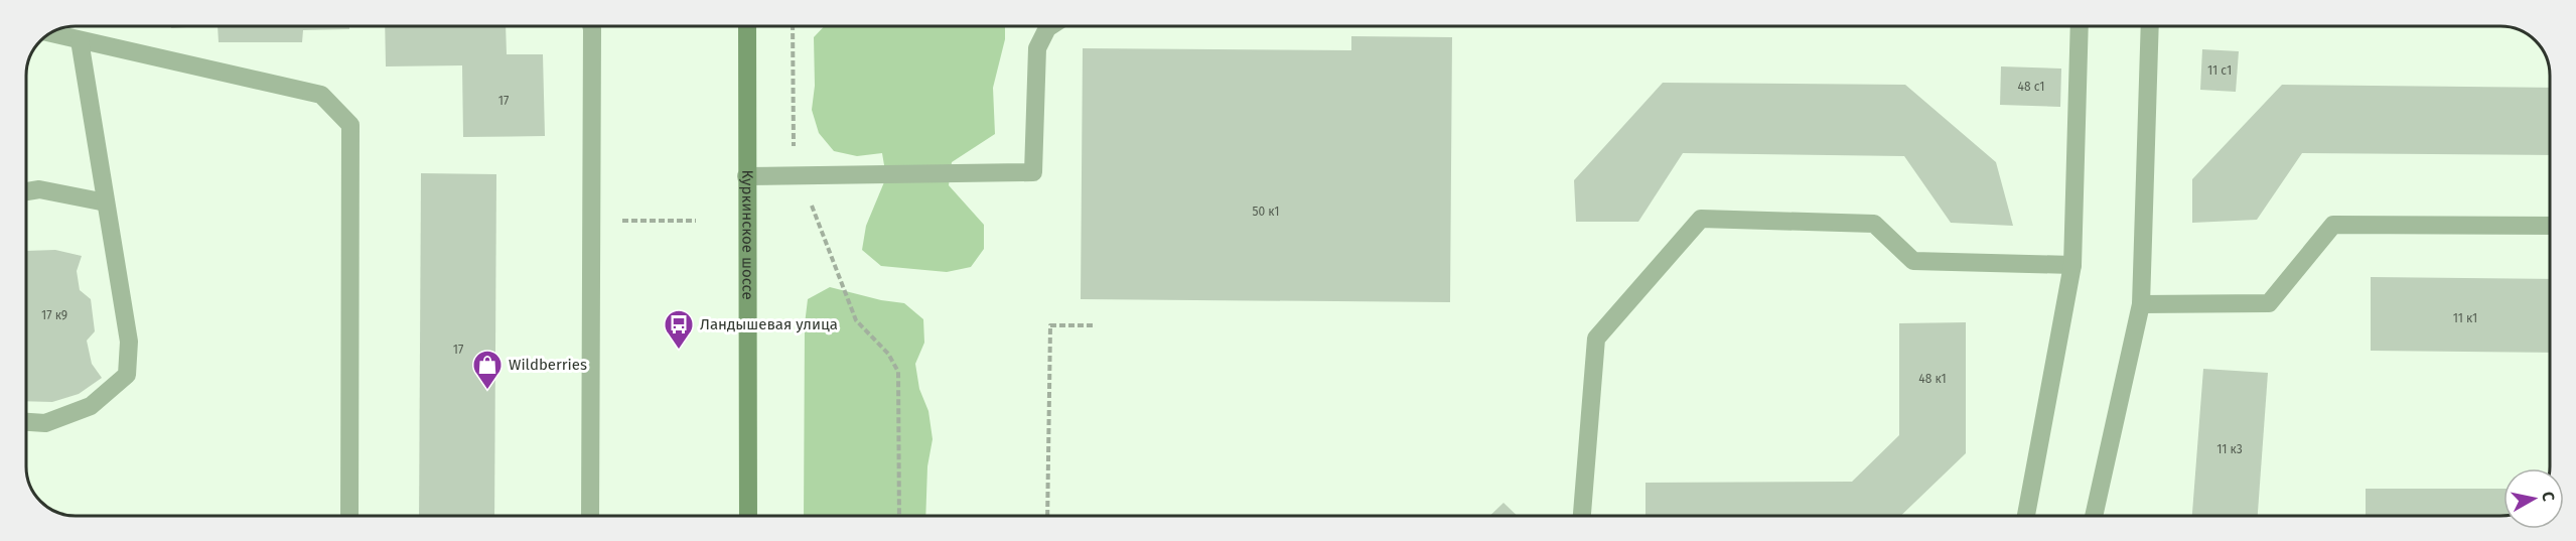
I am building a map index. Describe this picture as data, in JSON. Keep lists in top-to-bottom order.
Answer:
{
  "streets": {
    "main road": ["Куркинское шоссе"]
  },
  "places": {
    "bus stop": ["Ландышевая улица"],
    "shop": ["Wildberries"]
  },
  "house_numbers": [
    "11 с1",
    "48 с1",
    "17",
    "50 к1",
    "17 к9",
    "11 к1",
    "17",
    "48 к1",
    "11 к3"
  ],
  "north": "right"
}
